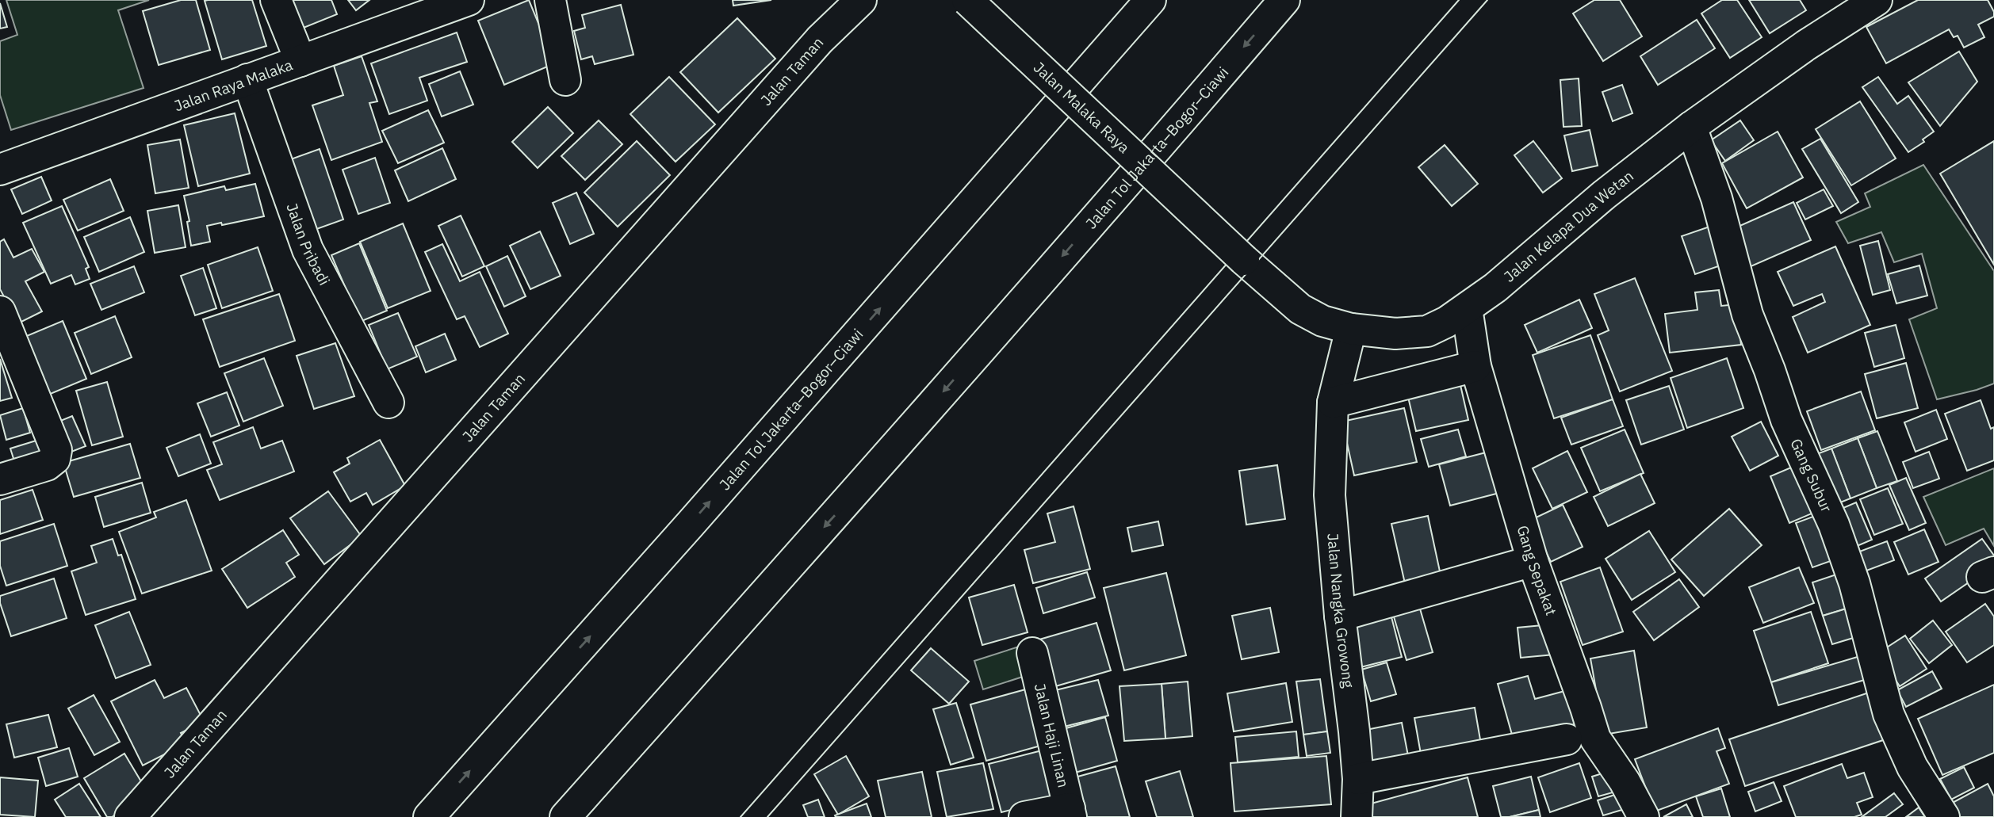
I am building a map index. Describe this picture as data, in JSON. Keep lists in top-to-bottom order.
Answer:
{
  "streets": {
    "main road": [
      "Jalan Taman",
      "Jalan Raya Malaka",
      "Jalan Malaka Raya",
      "Jalan Tol Jakarta–Bogor–Ciawi",
      "Jalan Kelapa Dua Wetan",
      "Jalan Pribadi",
      "Gang Subur",
      "Gang Sepakat",
      "Jalan Nangka Growong",
      "Jalan Haji Linan"
    ]
  },
  "crossings": [
    ["Jalan Raya Malaka", "Jalan Pribadi"],
    ["Jalan Malaka Raya", "Jalan Kelapa Dua Wetan"],
    ["Jalan Kelapa Dua Wetan", "Gang Subur"],
    ["Jalan Kelapa Dua Wetan", "Gang Sepakat"],
    ["Jalan Kelapa Dua Wetan", "Jalan Nangka Growong"]
  ]
}
